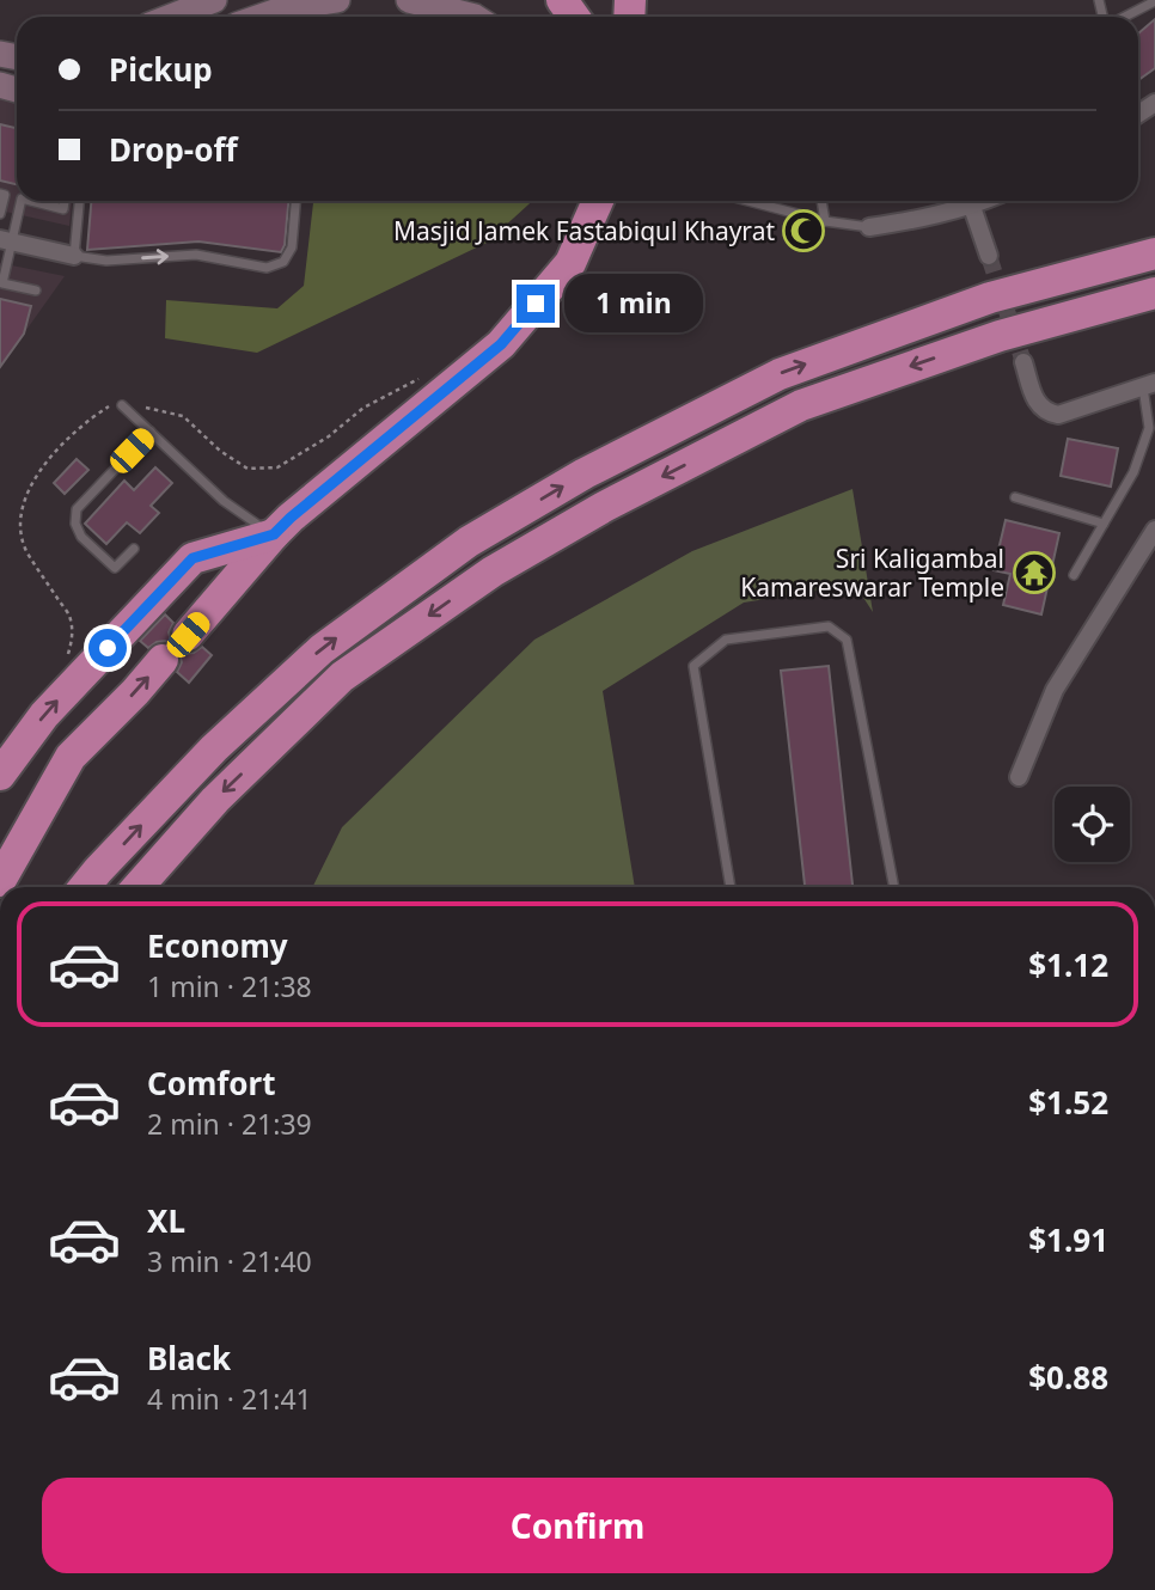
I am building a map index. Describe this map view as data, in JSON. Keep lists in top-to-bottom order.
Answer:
{
  "places": {
    "mosque": ["Masjid Jamek Fastabiqul Khayrat"],
    "temple": ["Sri Kaligambal Kamareswarar Temple"]
  },
  "page": {
    "banner": ["Pickup", "Drop-off"],
    "bubble": "1 min",
    "list": [
      {
        "name": "Economy",
        "note": "1 min · 21:38",
        "value": "$1.12"
      },
      {
        "name": "Comfort",
        "note": "2 min · 21:39",
        "value": "$1.52"
      },
      {
        "name": "XL",
        "note": "3 min · 21:40",
        "value": "$1.91"
      },
      {
        "name": "Black",
        "note": "4 min · 21:41",
        "value": "$0.88"
      }
    ],
    "buttons": "Confirm"
  }
}
